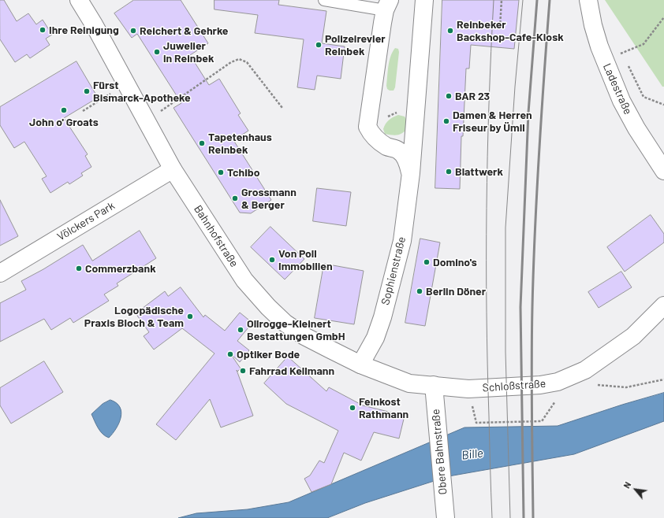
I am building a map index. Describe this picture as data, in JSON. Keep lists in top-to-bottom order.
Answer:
{
  "streets": {
    "street": [
      "Ladestraße",
      "Völckers Park",
      "Bahnhofstraße",
      "Sophienstraße",
      "Schloßstraße",
      "Obere Bahnstraße"
    ]
  },
  "crossings": [
    ["Völckers Park", "Bahnhofstraße"],
    ["Bahnhofstraße", "Sophienstraße"],
    ["Bahnhofstraße", "Schloßstraße"],
    ["Bahnhofstraße", "Obere Bahnstraße"],
    ["Schloßstraße", "Obere Bahnstraße"]
  ],
  "water": ["Bille"],
  "places": [
    "Ihre Reinigung",
    "Reichert & Gehrke",
    "Reinbeker Backshop-Cafe-Kiosk",
    "Polizeirevier Reinbek",
    "Juwelier in Reinbek",
    "Fürst Bismarck-Apotheke",
    "BAR 23",
    "John o' Groats",
    "Damen & Herren Friseur by Ümil",
    "Tapetenhaus Reinbek",
    "Blattwerk",
    "Tchibo",
    "Grossmann & Berger",
    "Von Poll Immobilien",
    "Domino's",
    "Commerzbank",
    "Berlin Döner",
    "Logopädische Praxis Bloch & Team",
    "Ollrogge-Kleinert Bestattungen GmbH",
    "Optiker Bode",
    "Fahrrad Kellmann",
    "Feinkost Rathmann"
  ],
  "north": "top left"
}
